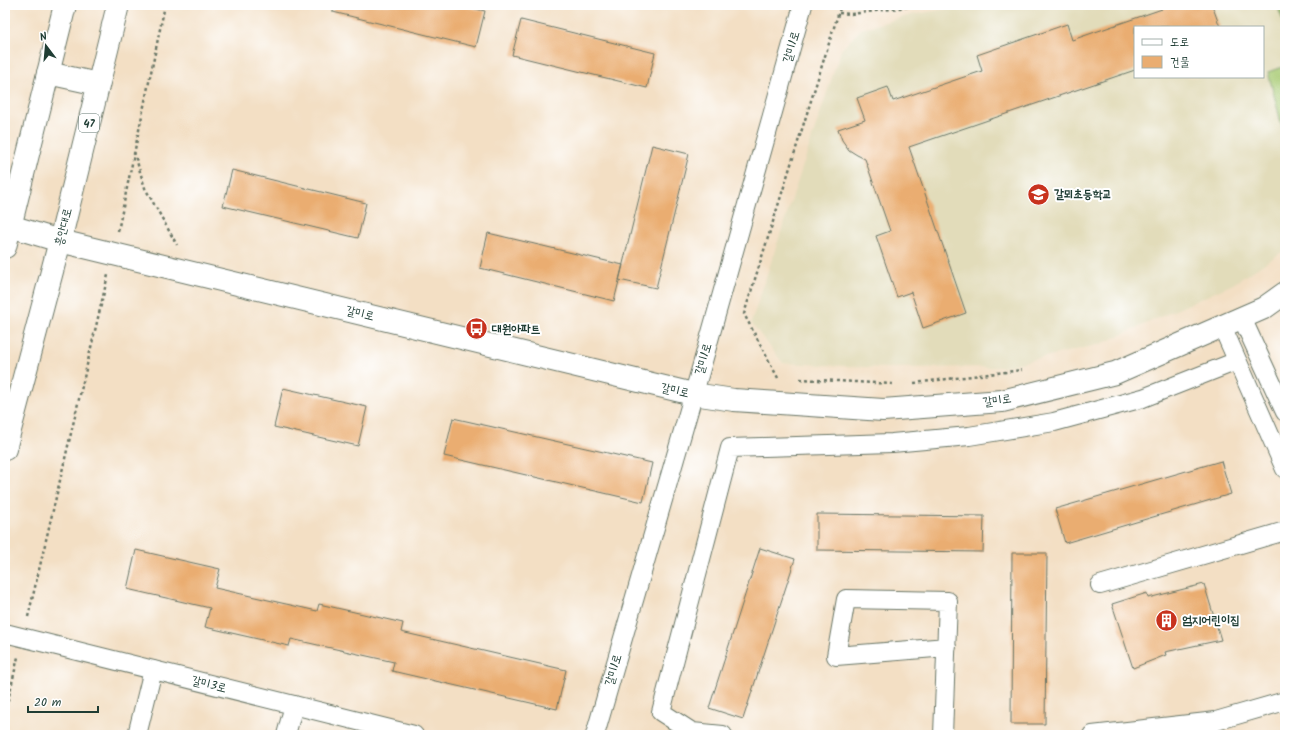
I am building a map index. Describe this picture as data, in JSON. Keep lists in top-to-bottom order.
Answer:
{
  "streets": {
    "street": [
      "갈미1로",
      "47",
      "흥안대로",
      "갈미로",
      "갈미3로"
    ]
  },
  "crossings": [
    ["갈미1로", "갈미로"],
    ["흥안대로", "갈미로"]
  ],
  "places": {
    "school or university": ["갈뫼초등학교"],
    "bus stop": ["대원아파트"],
    "building": ["엄지어린이집"]
  },
  "legend": ["도로", "건물"],
  "scale_bar": "20 m",
  "north": "top"
}
